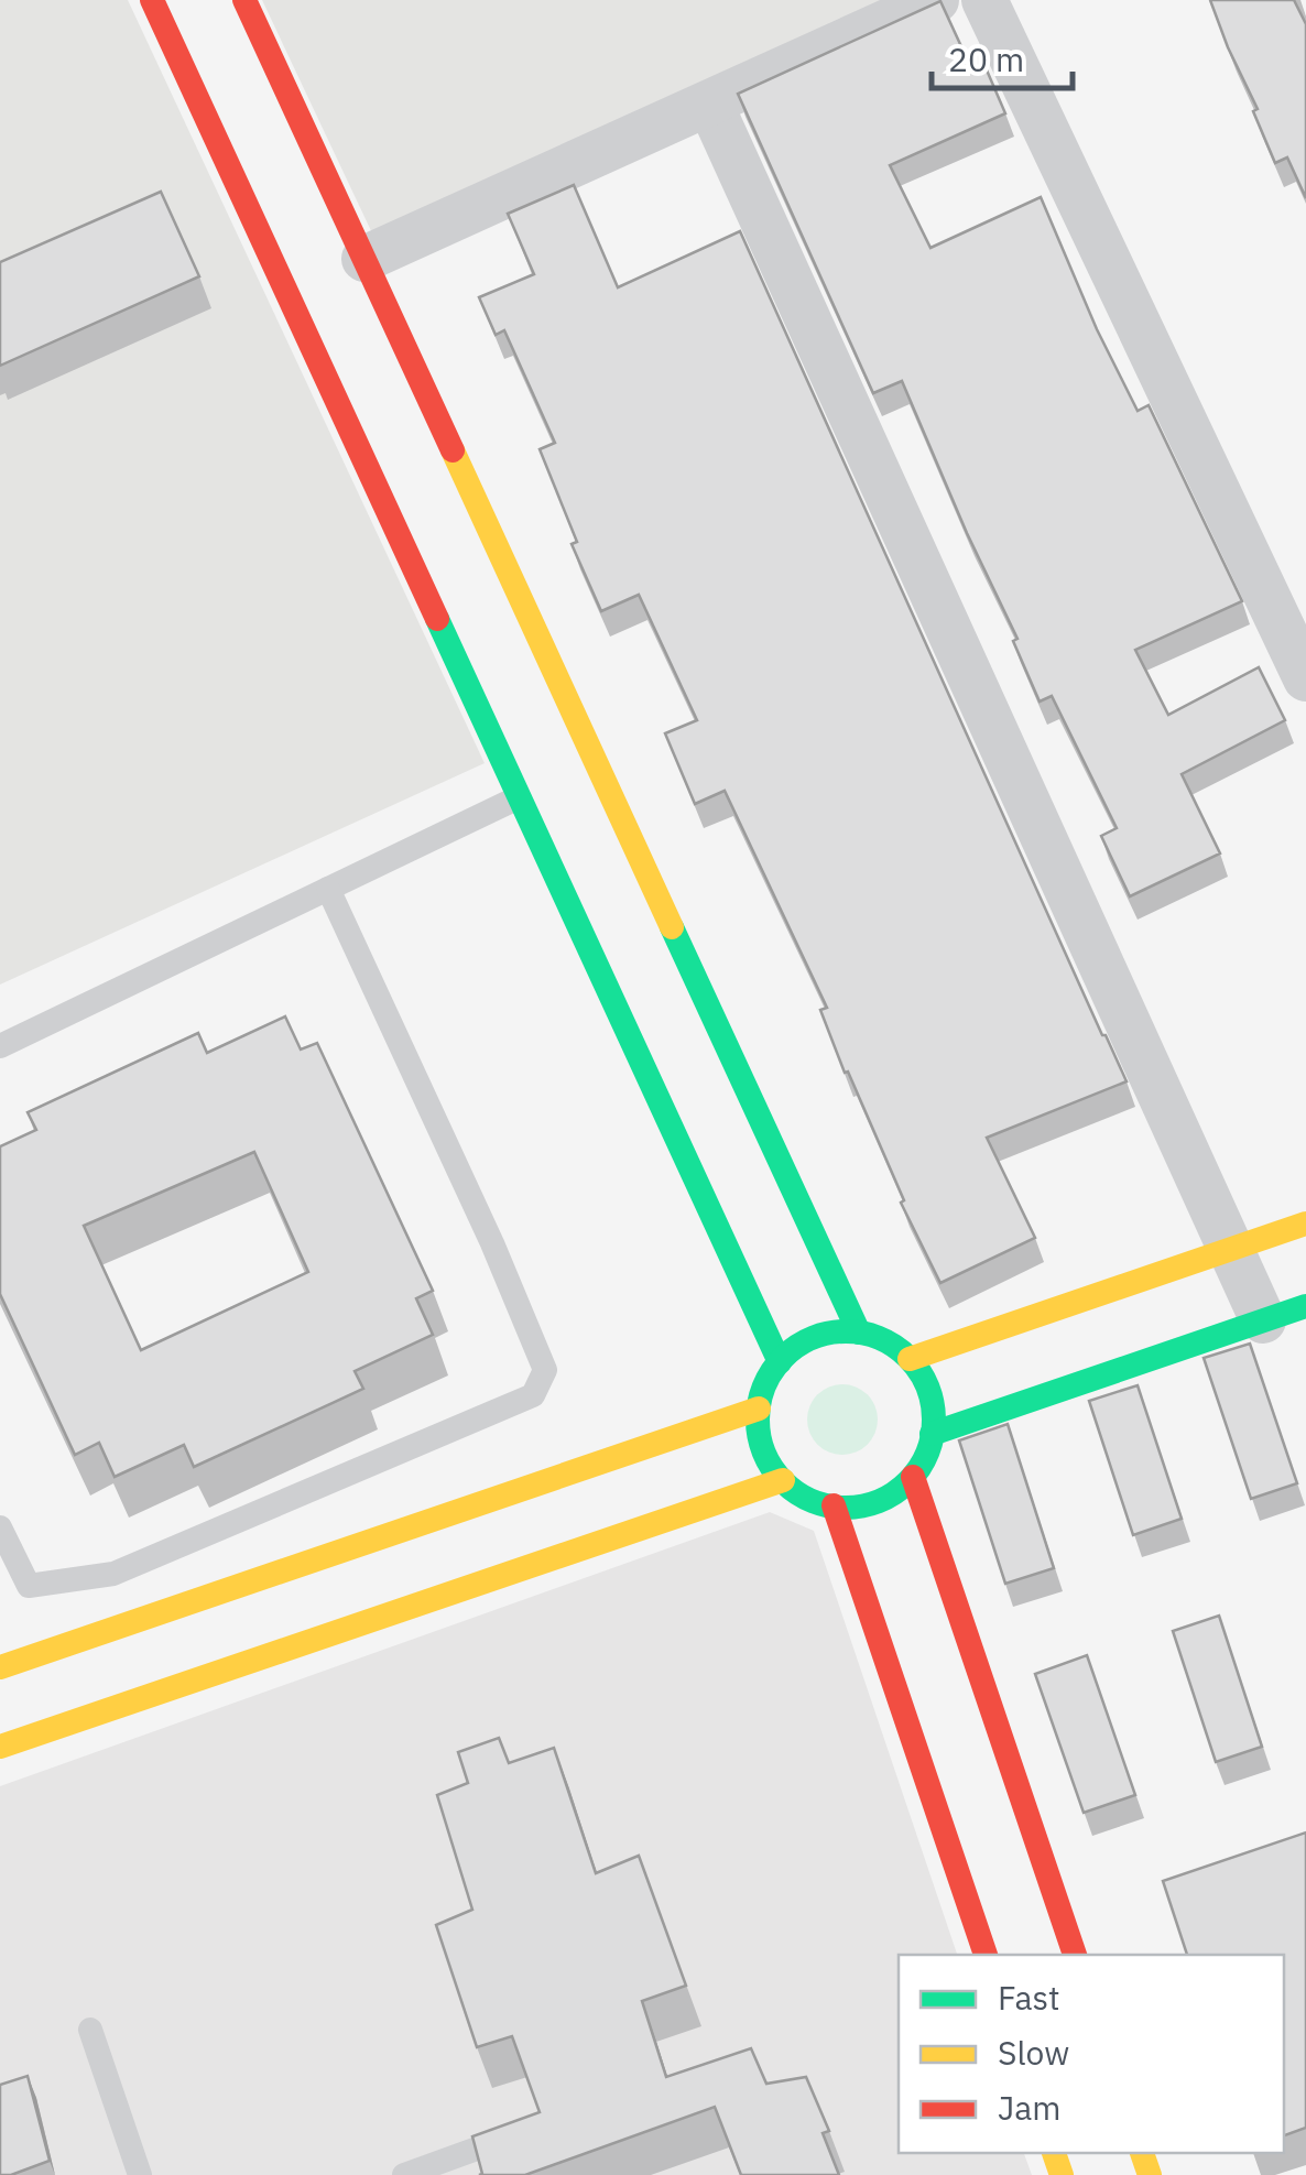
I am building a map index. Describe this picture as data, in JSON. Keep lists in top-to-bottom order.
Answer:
{
  "legend": ["Fast", "Slow", "Jam"],
  "scale_bar": "20 m"
}
